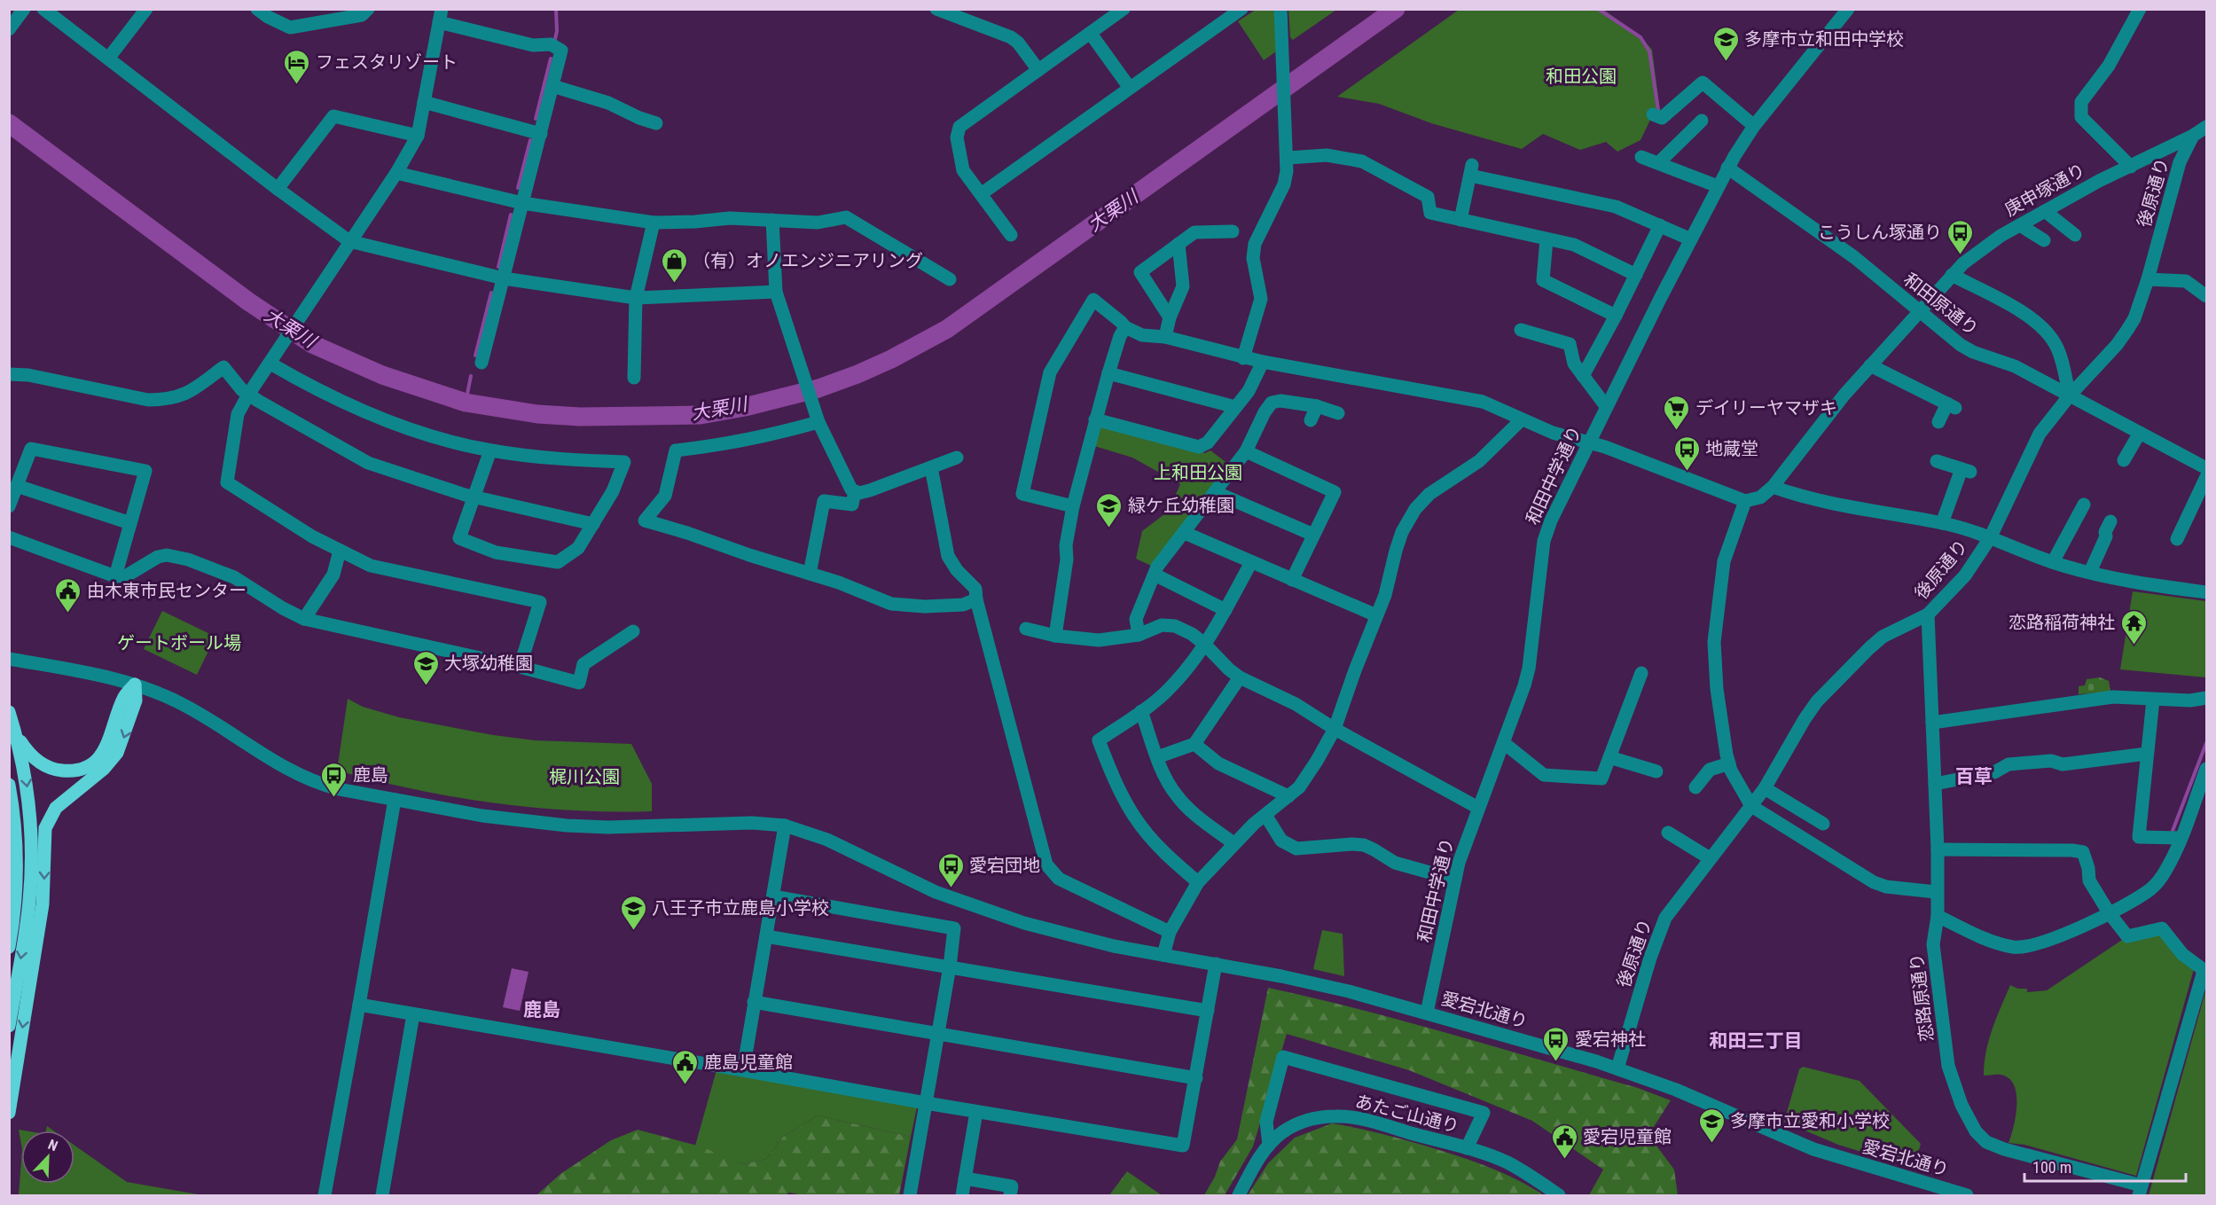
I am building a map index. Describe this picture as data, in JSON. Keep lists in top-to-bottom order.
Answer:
{
  "streets": {
    "street": [
      "庚申塚通り",
      "後原通り",
      "和田原通り",
      "和田中学通り",
      "恋路原通り",
      "愛宕北通り",
      "あたご山通り"
    ]
  },
  "crossings": [
    ["庚申塚通り", "後原通り"],
    ["庚申塚通り", "和田原通り"],
    ["後原通り", "和田原通り"],
    ["後原通り", "恋路原通り"],
    ["後原通り", "愛宕北通り"],
    ["和田原通り", "和田中学通り"],
    ["和田中学通り", "愛宕北通り"]
  ],
  "districts": ["百草", "鹿島", "和田三丁目"],
  "water": ["大栗川"],
  "parks": [
    "和田公園",
    "上和田公園",
    "ゲートボール場",
    "梶川公園"
  ],
  "places": {
    "school or university": [
      "多摩市立和田中学校",
      "緑ケ丘幼稚園",
      "大塚幼稚園",
      "八王子市立鹿島小学校",
      "多摩市立愛和小学校"
    ],
    "hotel": ["フェスタリゾート"],
    "bus stop": [
      "こうしん塚通り",
      "地蔵堂",
      "鹿島",
      "愛宕団地",
      "愛宕神社"
    ],
    "shop": ["（有）オノエンジニアリング"],
    "supermarket": ["デイリーヤマザキ"],
    "public building": ["由木東市民センター", "鹿島児童館", "愛宕児童館"],
    "temple": ["恋路稲荷神社"]
  },
  "scale_bar": "100 m",
  "north": "top right"
}
